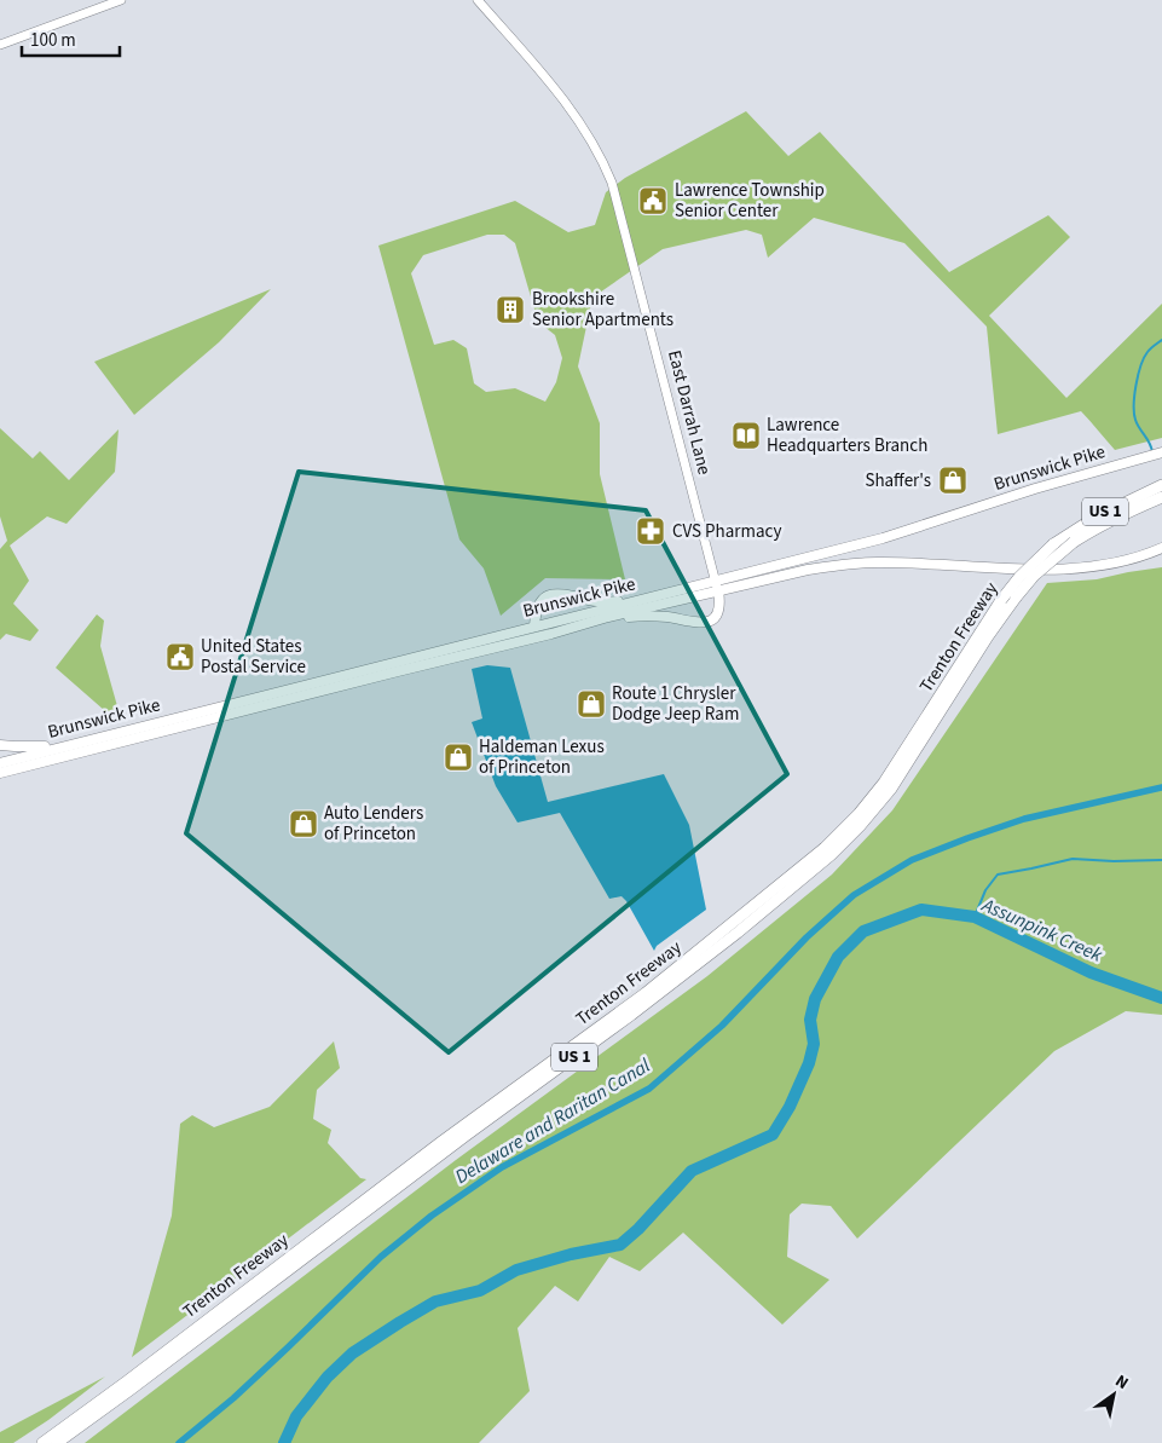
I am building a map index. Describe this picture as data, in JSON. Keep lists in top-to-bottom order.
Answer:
{
  "streets": {
    "highway": ["US 1", "Trenton Freeway"],
    "main road": ["Brunswick Pike"],
    "street": ["East Darrah Lane"]
  },
  "crossings": [
    ["East Darrah Lane", "Brunswick Pike"]
  ],
  "water": ["Assunpink Creek", "Delaware and Raritan Canal"],
  "places": {
    "public building": ["Lawrence Township Senior Center", "United States Postal Service"],
    "building": ["Brookshire Senior Apartments"],
    "library": ["Lawrence Headquarters Branch"],
    "shop": [
      "Shaffer's",
      "Route 1 Chrysler Dodge Jeep Ram",
      "Haldeman Lexus of Princeton",
      "Auto Lenders of Princeton"
    ],
    "pharmacy": ["CVS Pharmacy"]
  },
  "scale_bar": "100 m",
  "north": "top right"
}
